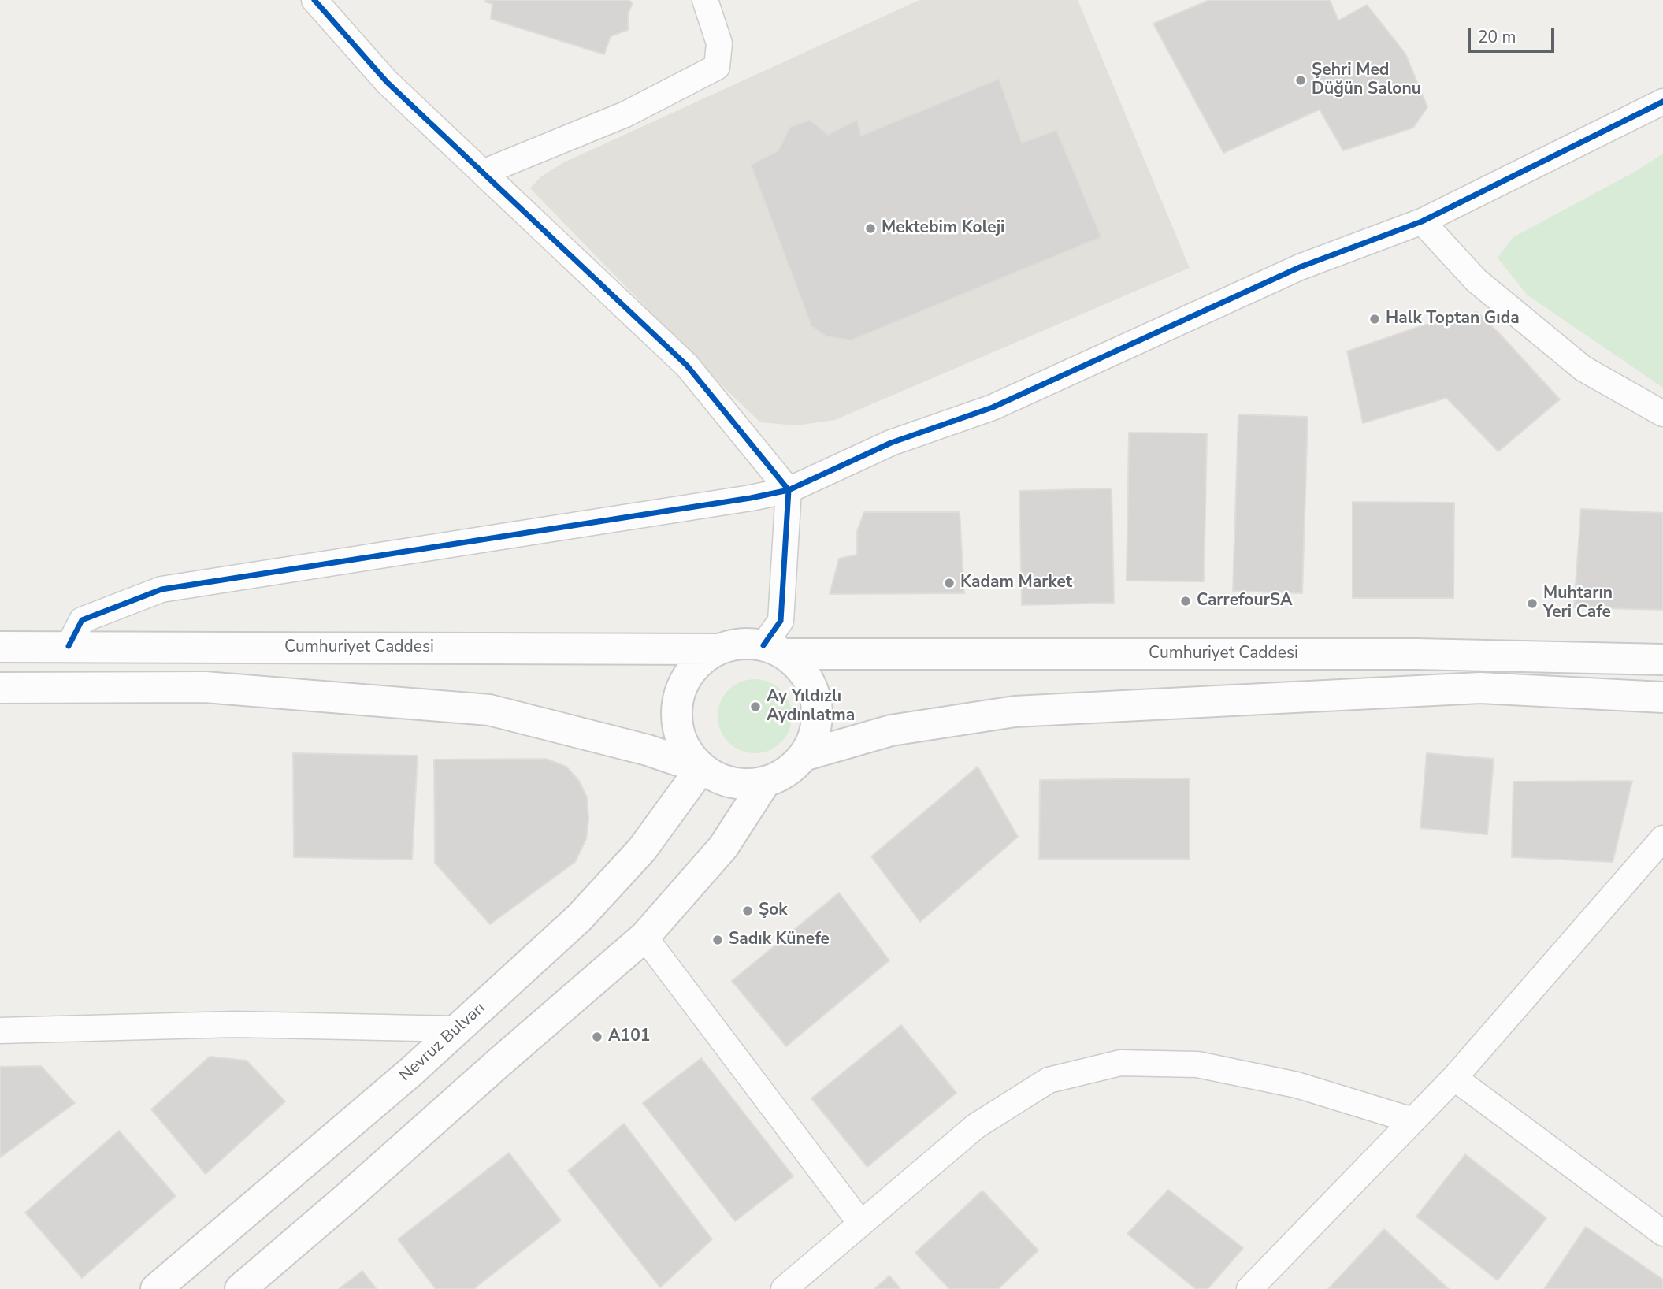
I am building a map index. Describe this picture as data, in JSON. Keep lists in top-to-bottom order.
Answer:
{
  "streets": {
    "main road": ["Cumhuriyet Caddesi", "Nevruz Bulvarı"]
  },
  "crossings": [
    ["Cumhuriyet Caddesi", "Nevruz Bulvarı"]
  ],
  "places": [
    "Şehri Med Düğün Salonu",
    "Mektebim Koleji",
    "Halk Toptan Gıda",
    "Kadam Market",
    "CarrefourSA",
    "Muhtarın Yeri Cafe",
    "Ay Yıldızlı Aydınlatma",
    "Şok",
    "Sadık Künefe",
    "A101"
  ],
  "scale_bar": "20 m"
}
